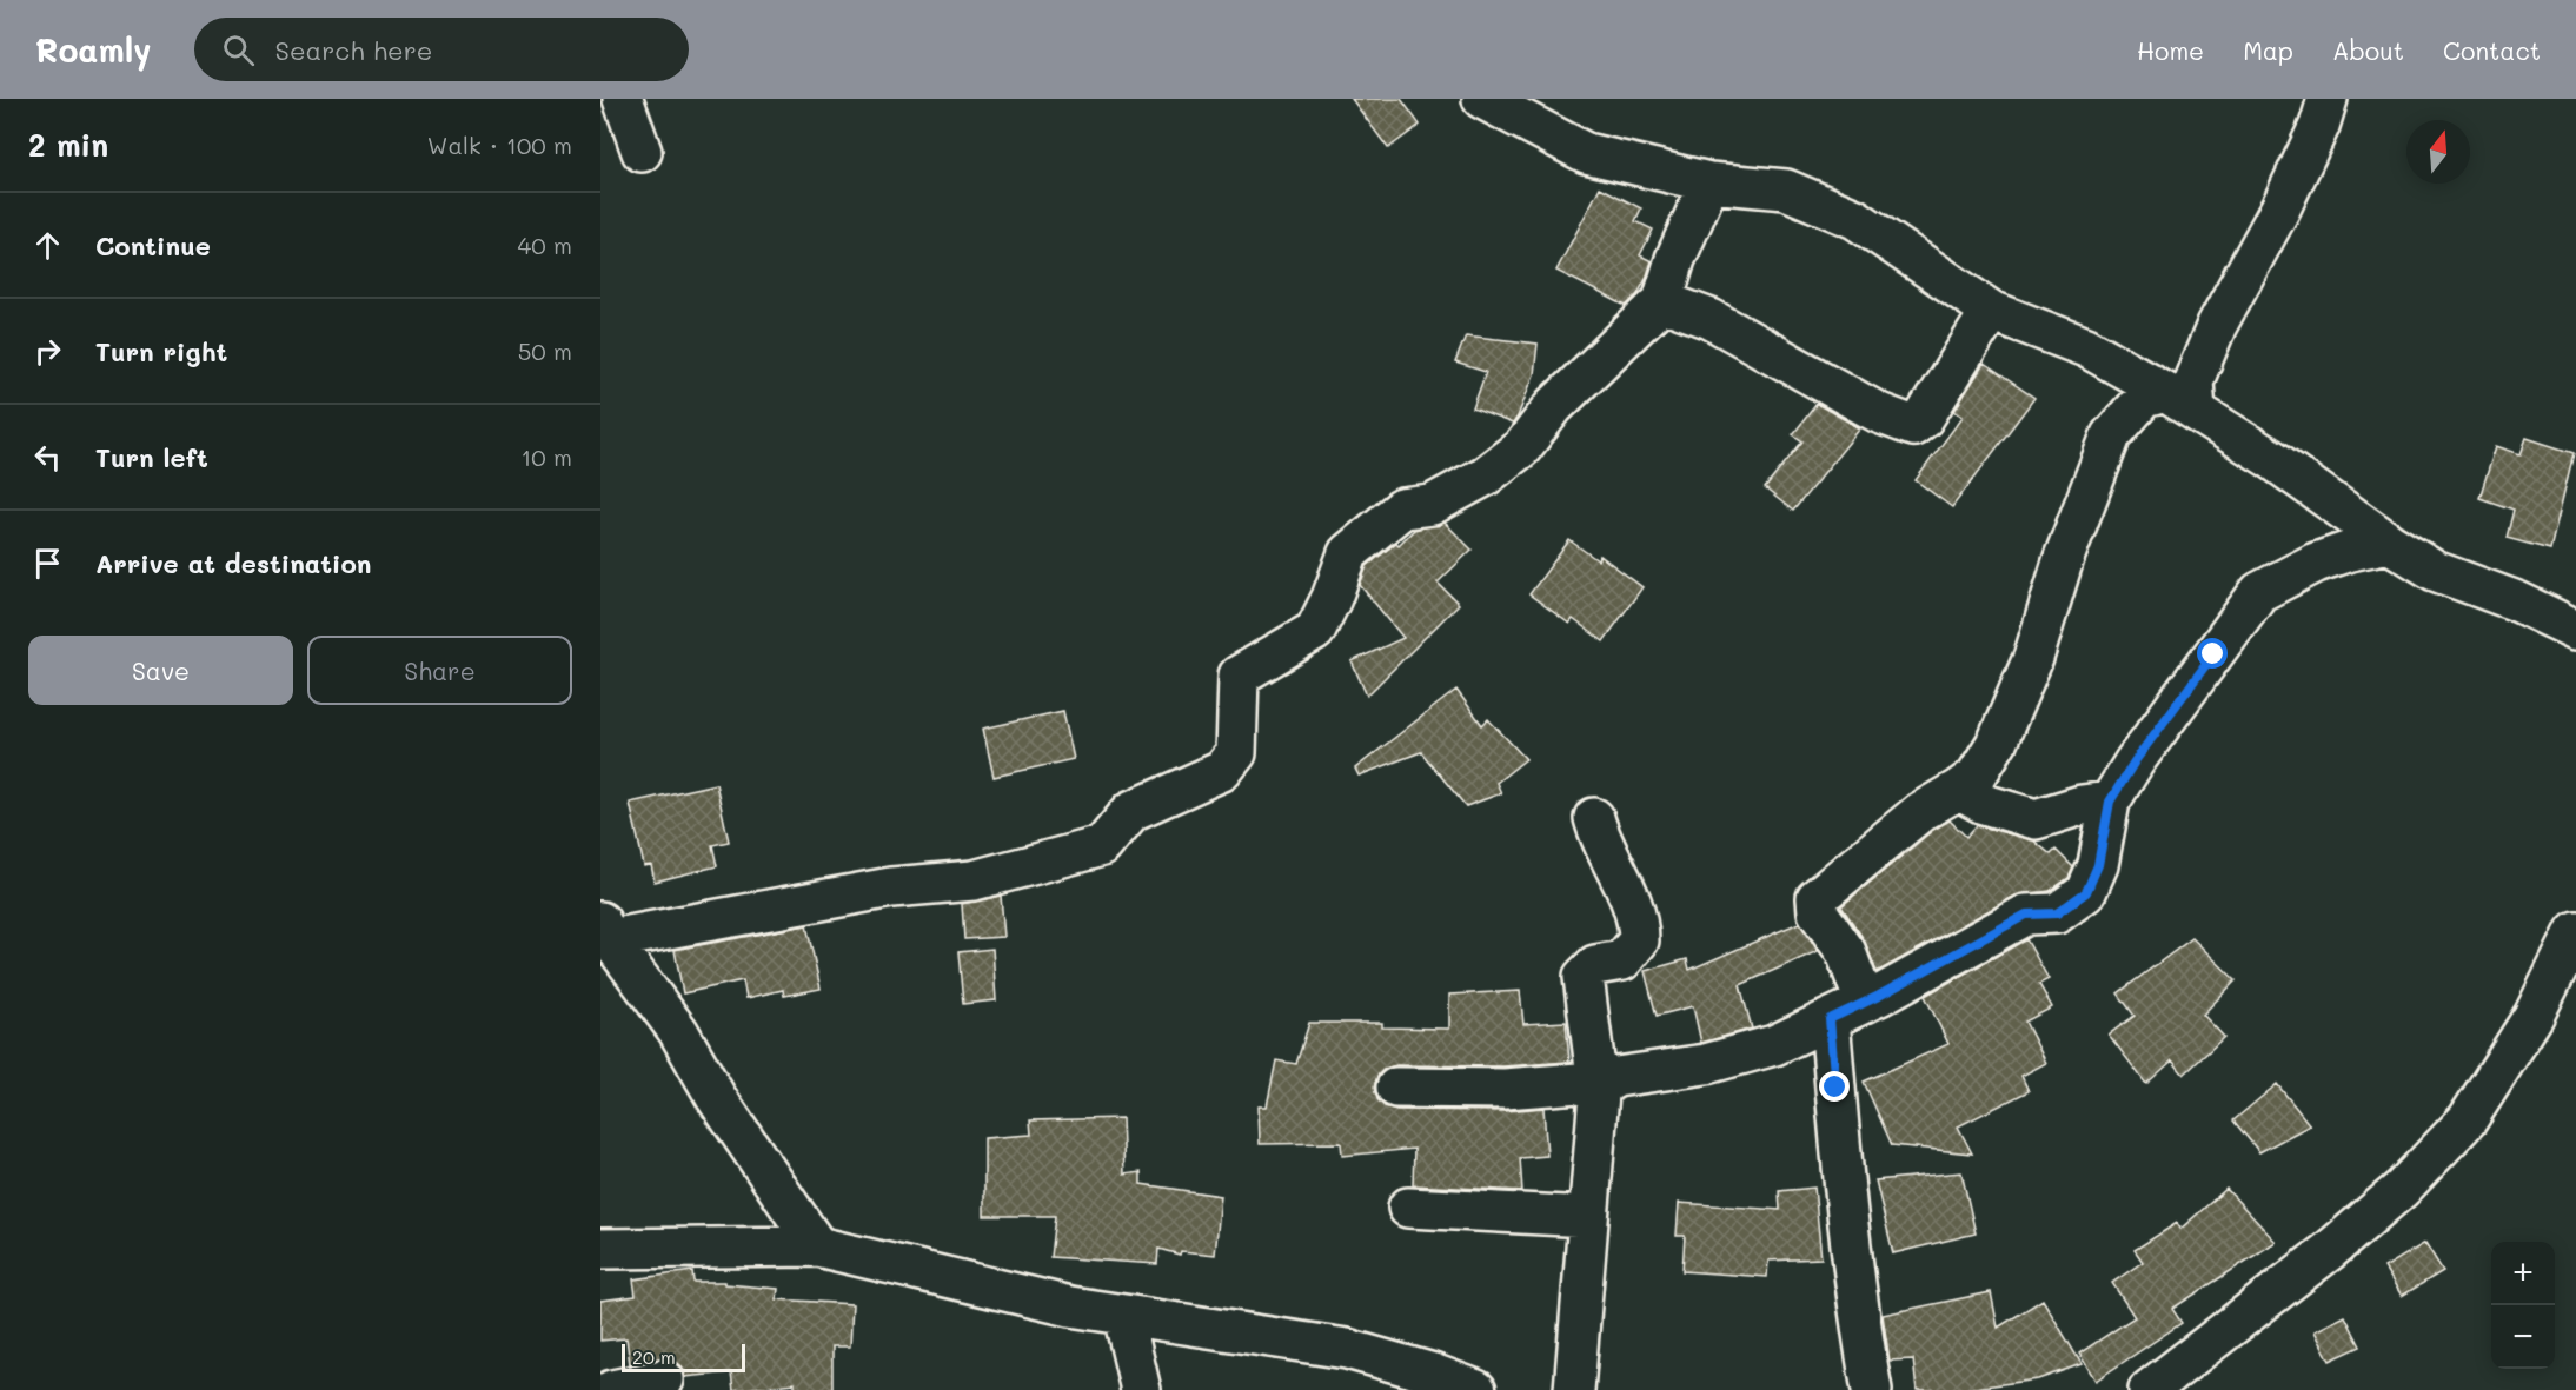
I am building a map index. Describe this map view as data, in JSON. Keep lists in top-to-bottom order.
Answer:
{
  "scale_bar": "20 m",
  "north": "top",
  "page": {
    "header": "Roamly",
    "search": "Search here",
    "nav": [
      "Home",
      "Map",
      "About",
      "Contact"
    ],
    "heading": ["2 min", "Walk · 100 m"],
    "list": [
      ["Continue", "40 m"],
      ["Turn right", "50 m"],
      ["Turn left", "10 m"],
      "Arrive at destination"
    ],
    "buttons": ["Save", "Share"],
    "map_buttons": ["+", "−"],
    "scale": "20 m"
  }
}
